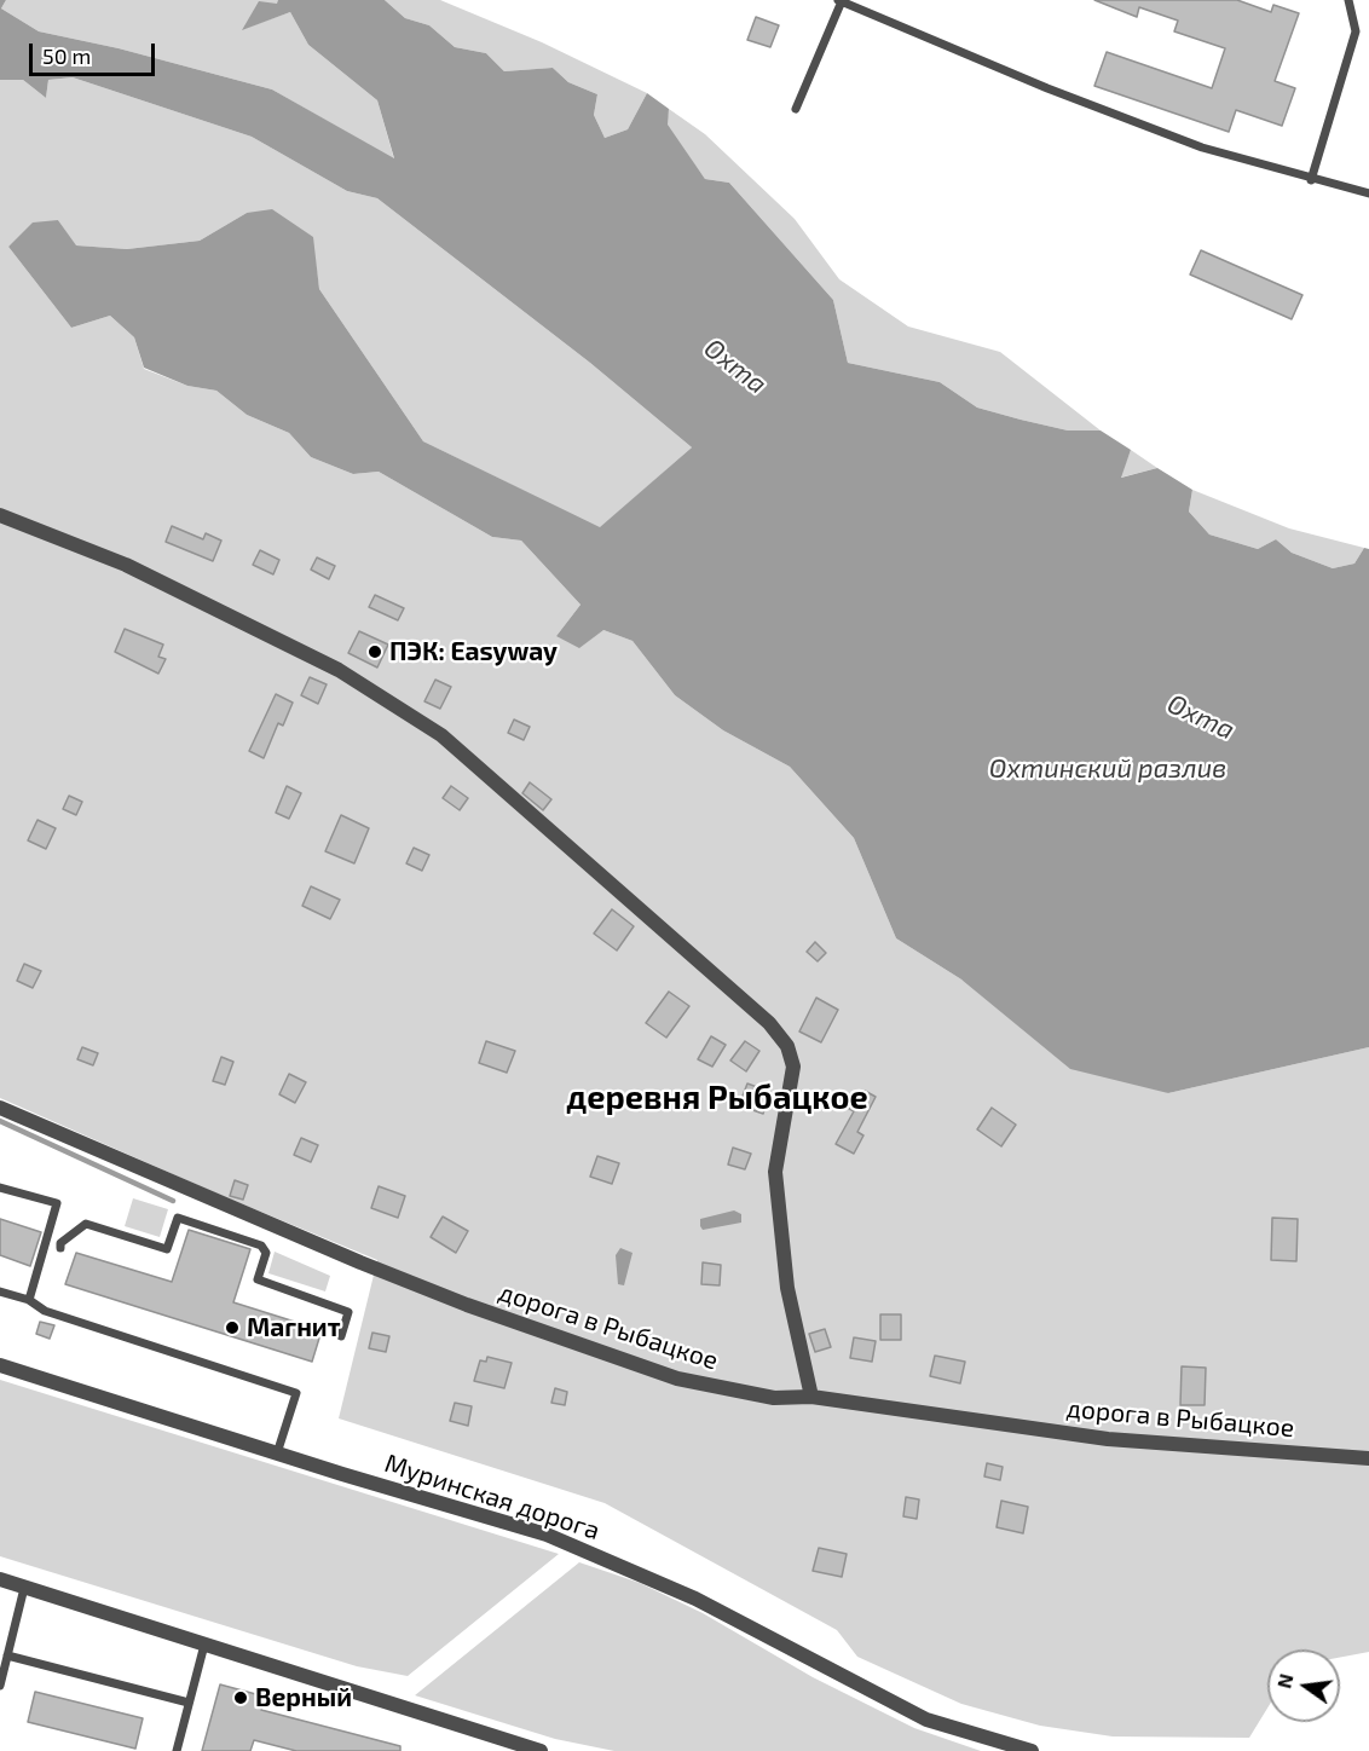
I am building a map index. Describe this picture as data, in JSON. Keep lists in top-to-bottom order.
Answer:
{
  "streets": {
    "street": ["дорога в Рыбацкое", "Муринская дорога"]
  },
  "districts": ["деревня Рыбацкое"],
  "water": ["Охта", "Охтинский разлив"],
  "places": ["ПЭК: Easyway", "Магнит", "Верный"],
  "scale_bar": "50 m",
  "north": "left"
}
